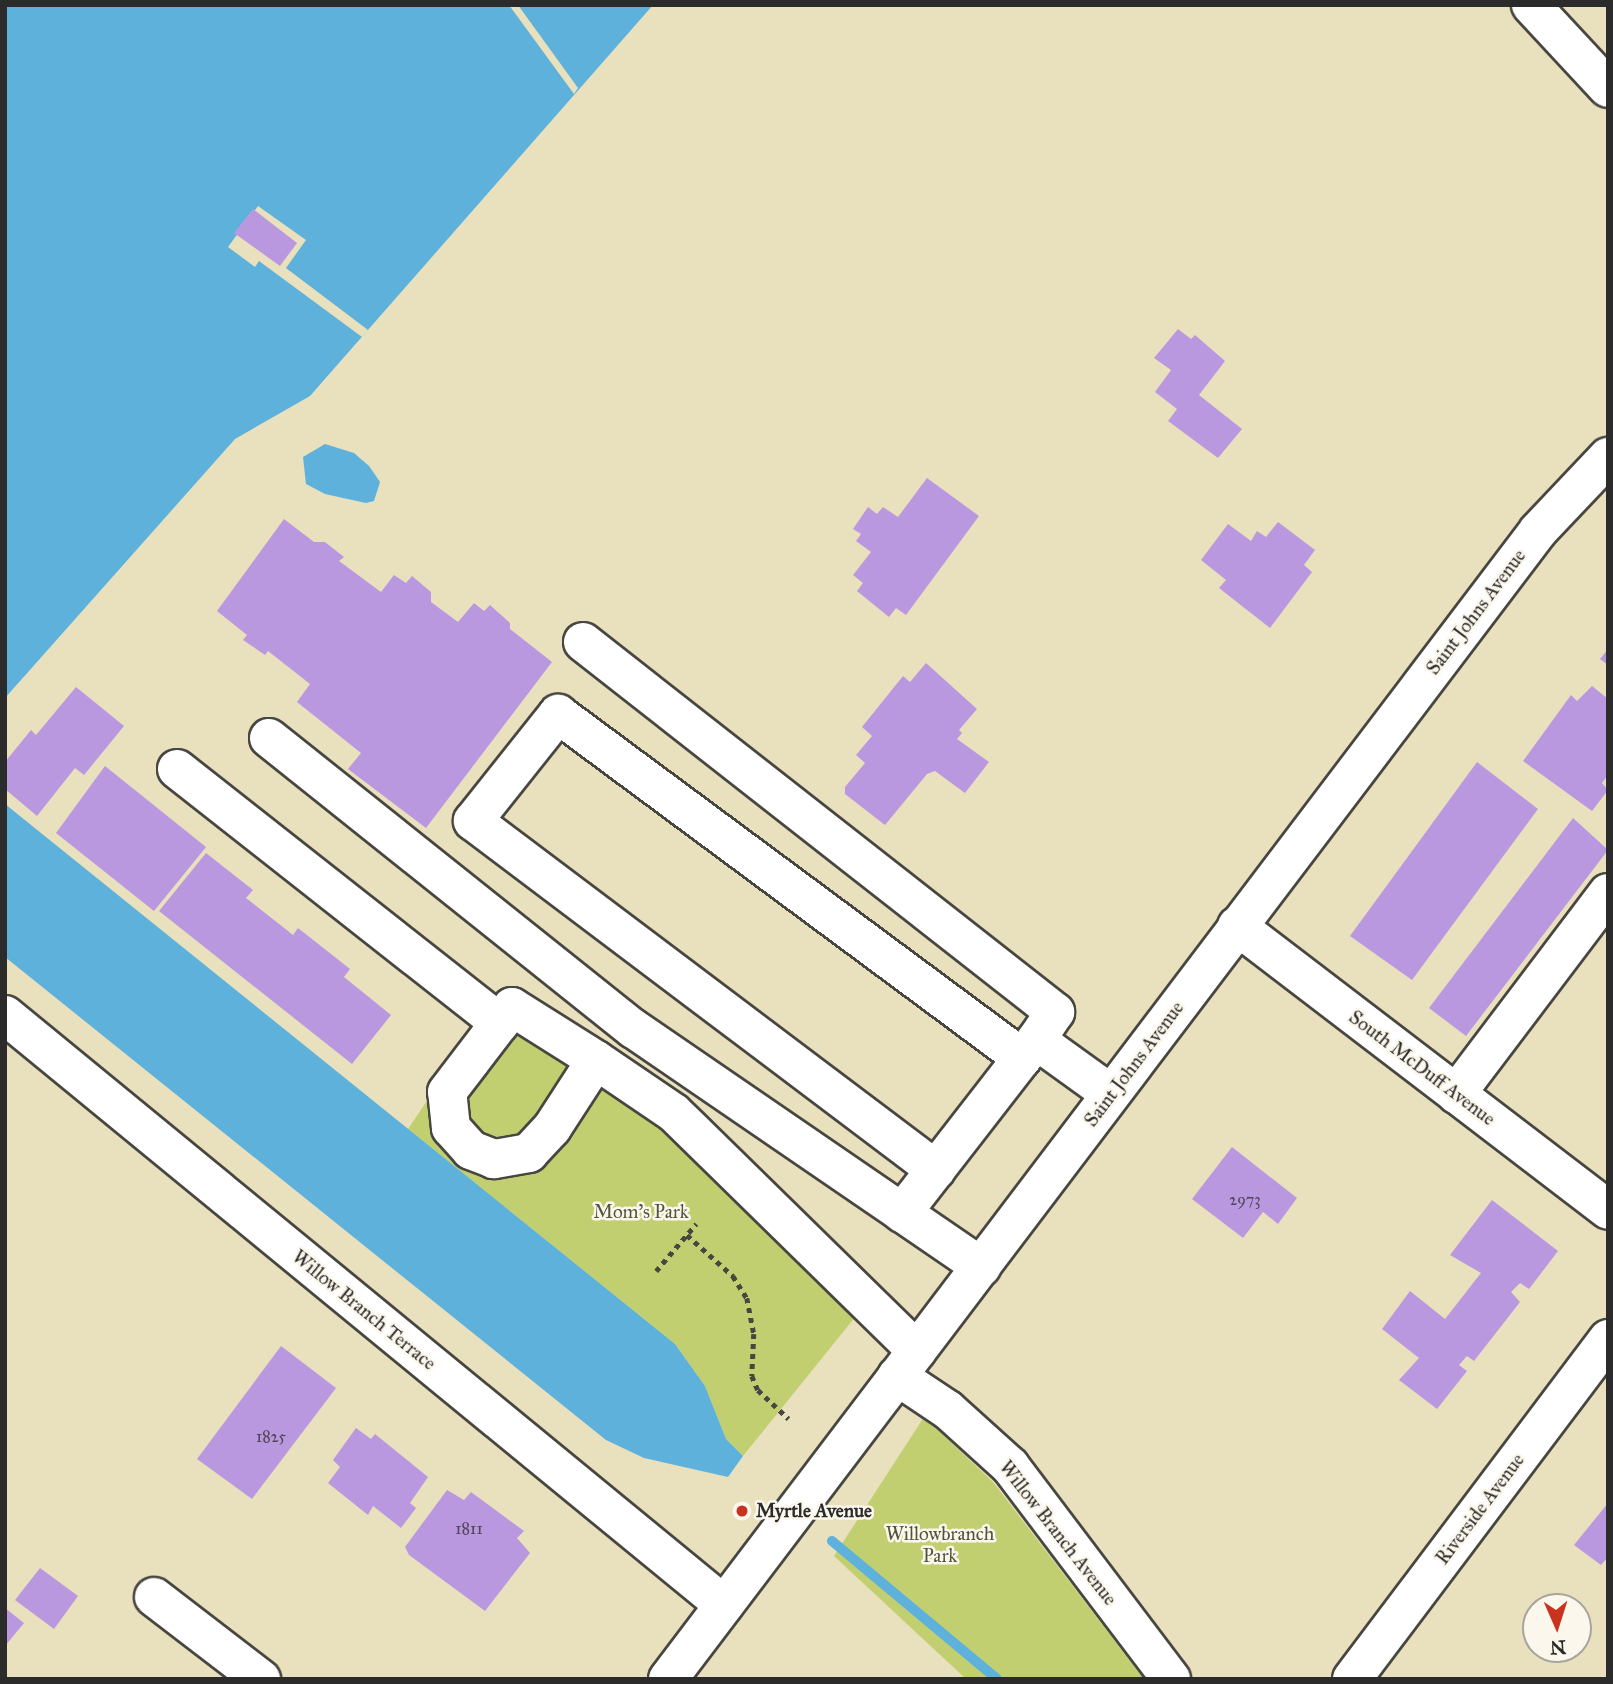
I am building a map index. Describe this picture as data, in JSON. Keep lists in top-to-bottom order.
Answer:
{
  "streets": {
    "street": [
      "Saint Johns Avenue",
      "South McDuff Avenue",
      "Willow Branch Terrace",
      "Riverside Avenue",
      "Willow Branch Avenue"
    ]
  },
  "crossings": [
    ["Saint Johns Avenue", "South McDuff Avenue"],
    ["Saint Johns Avenue", "Willow Branch Terrace"],
    ["Saint Johns Avenue", "Willow Branch Avenue"]
  ],
  "parks": ["Mom's Park", "Willowbranch Park"],
  "places": ["Myrtle Avenue"],
  "house_numbers": ["2973", "1825", "1811"],
  "north": "bottom"
}
